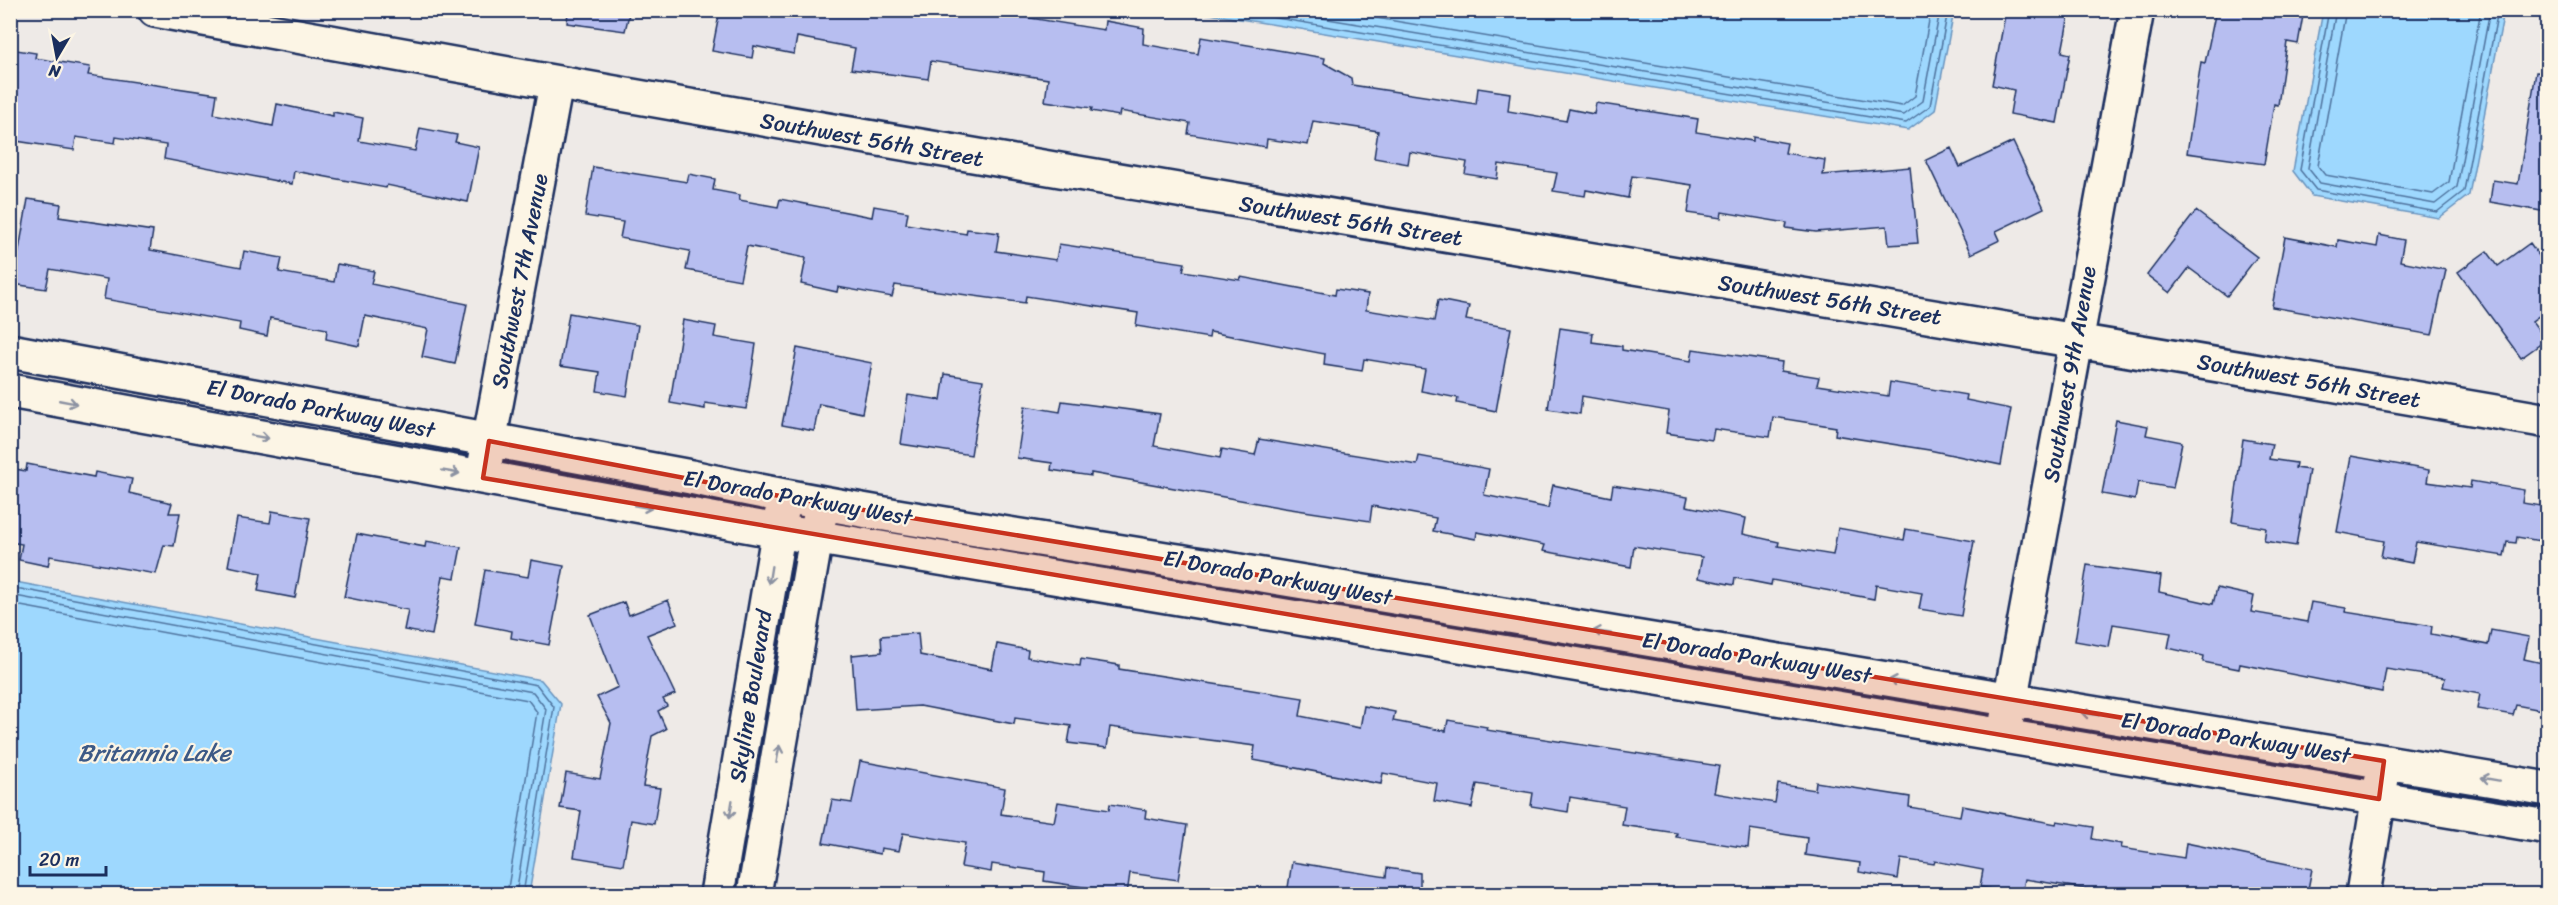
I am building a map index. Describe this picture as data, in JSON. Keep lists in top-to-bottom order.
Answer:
{
  "streets": {
    "street": [
      "Southwest 56th Street",
      "Southwest 7th Avenue",
      "Southwest 9th Avenue",
      "El Dorado Parkway West",
      "Skyline Boulevard"
    ]
  },
  "crossings": [
    ["Southwest 56th Street", "Southwest 7th Avenue"],
    ["Southwest 56th Street", "Southwest 9th Avenue"],
    ["Southwest 7th Avenue", "El Dorado Parkway West"],
    ["Southwest 9th Avenue", "El Dorado Parkway West"],
    ["El Dorado Parkway West", "Skyline Boulevard"]
  ],
  "water": ["Britannia Lake"],
  "scale_bar": "20 m",
  "north": "bottom"
}
